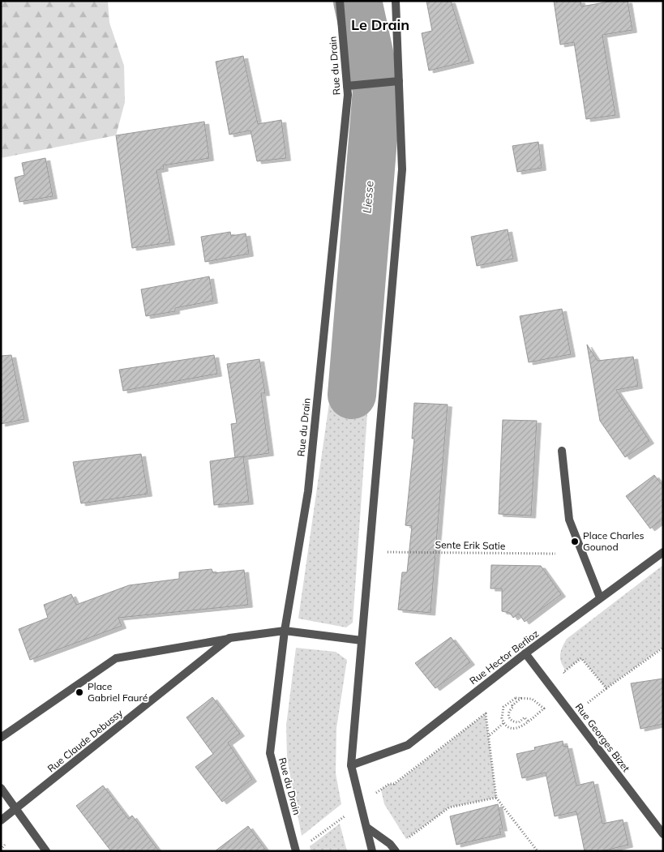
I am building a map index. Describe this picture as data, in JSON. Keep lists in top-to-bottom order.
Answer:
{
  "streets": {
    "street": [
      "Rue du Drain",
      "Rue Hector Berlioz",
      "Rue Georges Bizet",
      "Rue Claude Debussy"
    ],
    "path": ["Sente Erik Satie"]
  },
  "crossings": [
    ["Rue Hector Berlioz", "Rue Georges Bizet"]
  ],
  "districts": ["Le Drain"],
  "water": ["Liesse"],
  "places": ["Place Charles Gounod", "Place Gabriel Fauré"]
}
